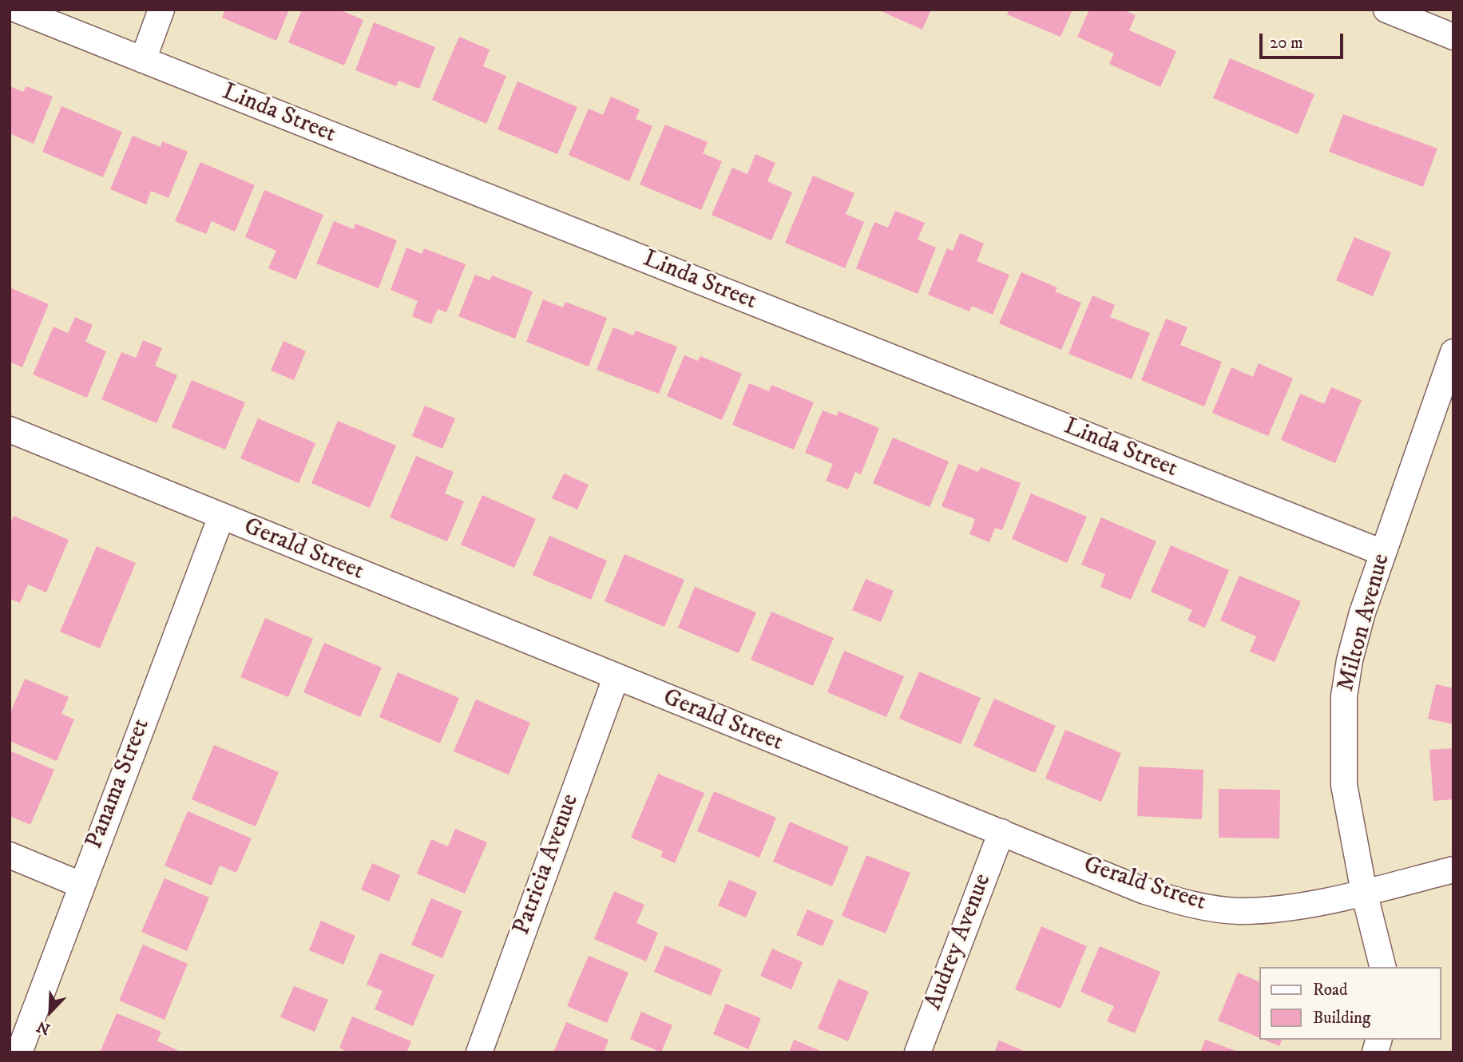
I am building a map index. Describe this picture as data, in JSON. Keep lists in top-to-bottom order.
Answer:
{
  "streets": {
    "street": [
      "Linda Street",
      "Gerald Street",
      "Milton Avenue",
      "Panama Street",
      "Patricia Avenue",
      "Audrey Avenue"
    ]
  },
  "crossings": [
    ["Linda Street", "Milton Avenue"],
    ["Gerald Street", "Milton Avenue"],
    ["Gerald Street", "Panama Street"],
    ["Gerald Street", "Patricia Avenue"],
    ["Gerald Street", "Audrey Avenue"]
  ],
  "legend": ["Road", "Building"],
  "scale_bar": "20 m",
  "north": "bottom left"
}
